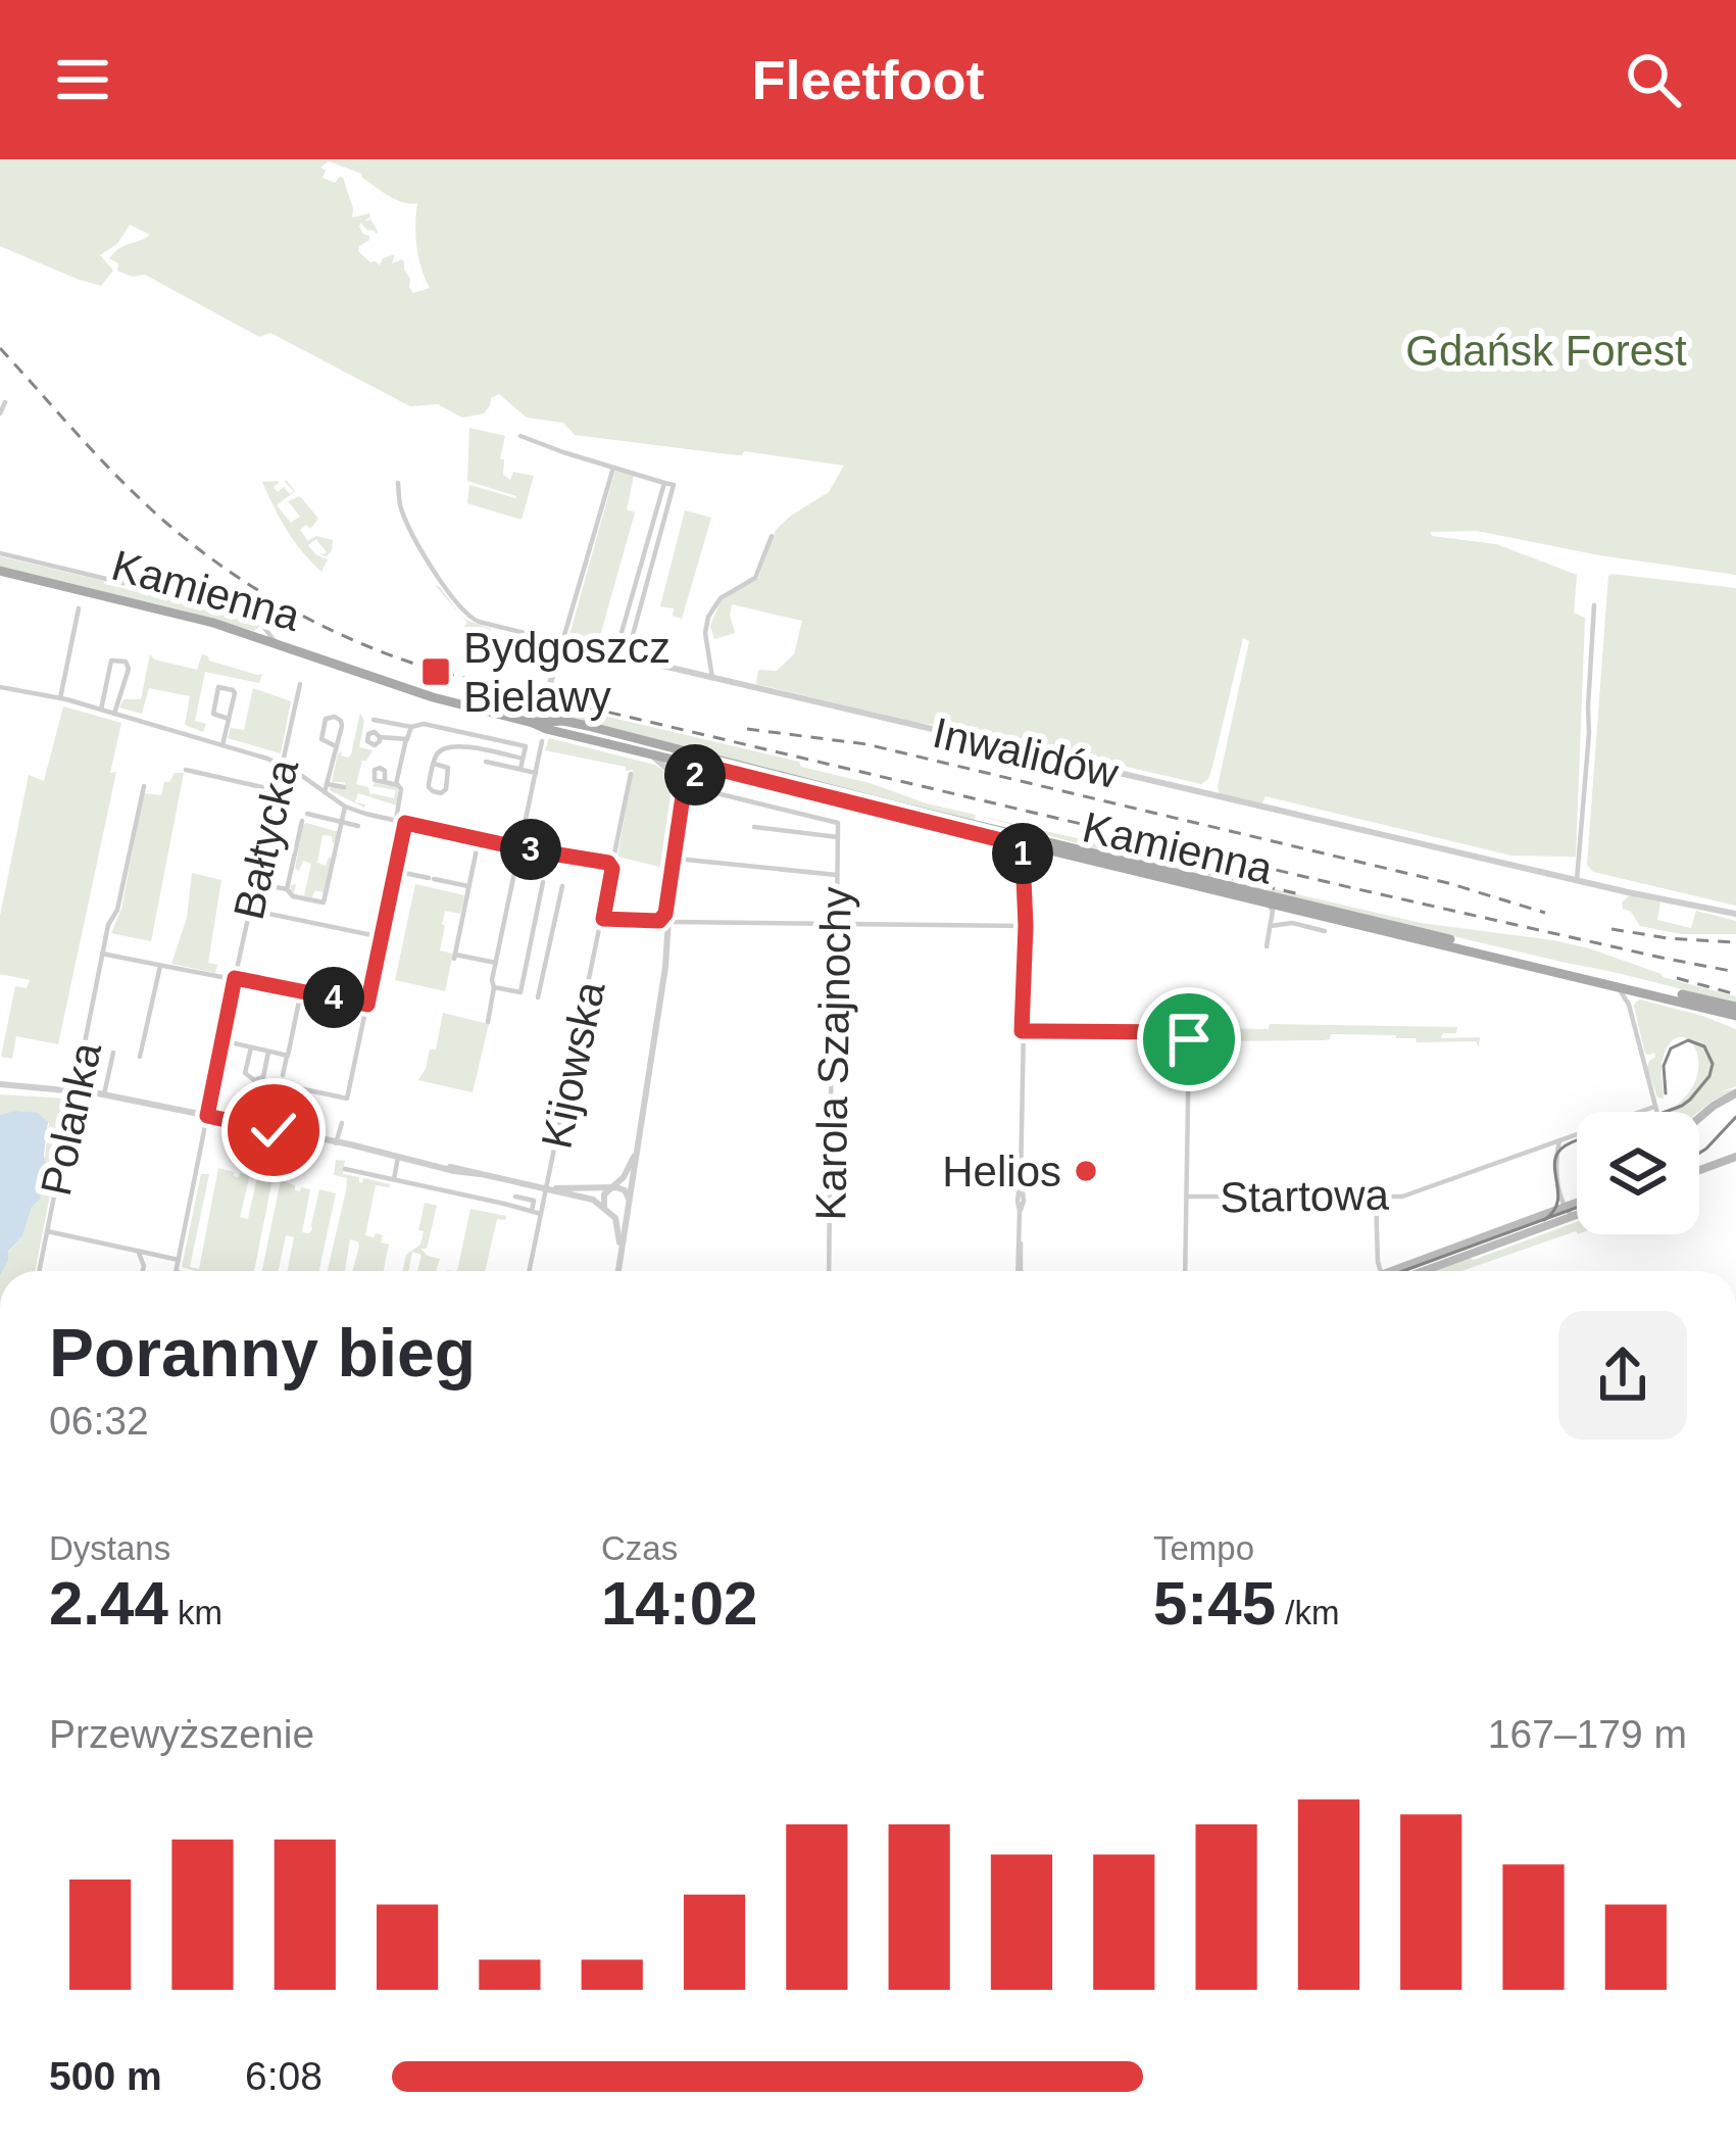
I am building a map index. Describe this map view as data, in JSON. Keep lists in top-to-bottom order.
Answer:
{
  "streets": {
    "main road": ["Kamienna"],
    "street": [
      "Inwalidów",
      "Bałtycka",
      "Karola Szajnochy",
      "Kijowska",
      "Polanka",
      "Startowa"
    ]
  },
  "parks": ["Gdańsk Forest"],
  "places": {
    "transit": ["Bydgoszcz Bielawy"],
    "other": ["Helios"]
  },
  "page": {
    "header": "Fleetfoot",
    "pins": [
      "2",
      "3",
      "1",
      "4"
    ],
    "heading": ["Poranny bieg", "06:32"],
    "stats": [
      ["Dystans", "2.44 km"],
      ["Czas", "14:02"],
      ["Tempo", "5:45 /km"]
    ],
    "chart": ["Przewyższenie", "167–179 m"],
    "list": [
      {
        "name": "500 m",
        "note": "6:08"
      }
    ]
  }
}
